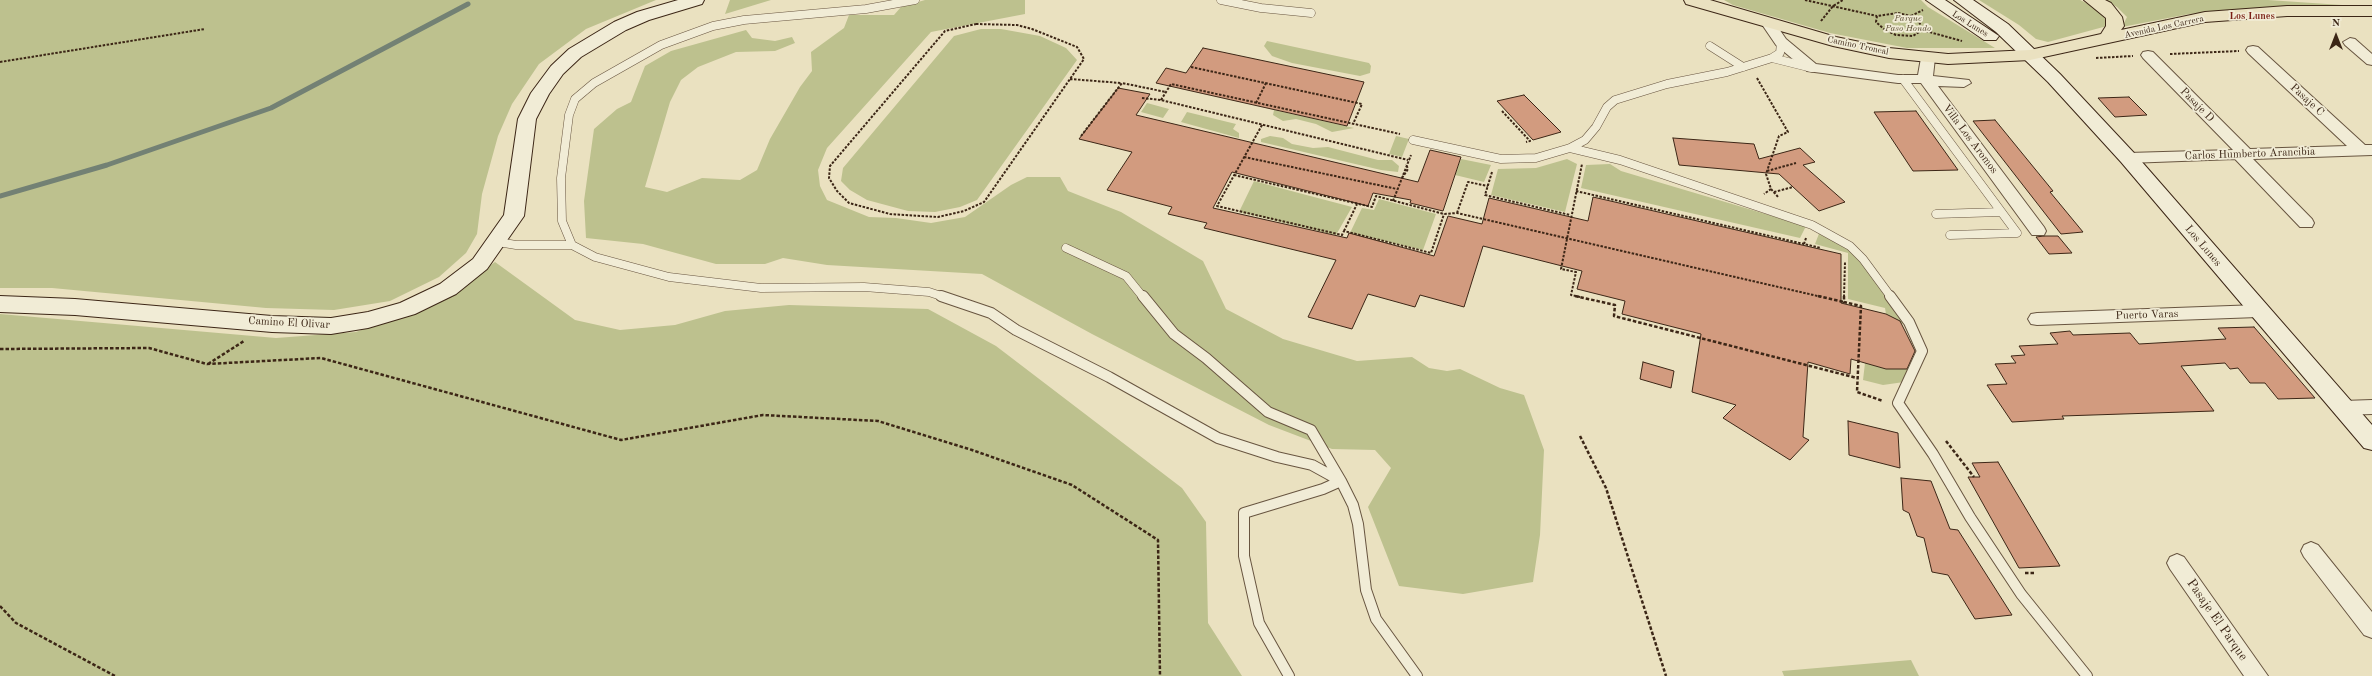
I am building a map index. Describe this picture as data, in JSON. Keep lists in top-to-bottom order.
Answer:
{
  "streets": {
    "main road": [
      "Los Lunes",
      "Avenida Los Carrera",
      "Camino Troncal",
      "Camino El Olivar"
    ],
    "street": [
      "Pasaje C",
      "Pasaje D",
      "Villa Los Aromos",
      "Carlos Humberto Arancibia",
      "Puerto Varas",
      "Pasaje El Parque"
    ]
  },
  "crossings": [
    ["Los Lunes", "Avenida Los Carrera"],
    ["Los Lunes", "Camino Troncal"],
    ["Los Lunes", "Carlos Humberto Arancibia"],
    ["Los Lunes", "Puerto Varas"],
    ["Avenida Los Carrera", "Camino Troncal"],
    ["Pasaje C", "Carlos Humberto Arancibia"],
    ["Pasaje D", "Carlos Humberto Arancibia"]
  ],
  "districts": ["Los Lunes"],
  "parks": ["Parque Paso Hondo"],
  "north": "top"
}
